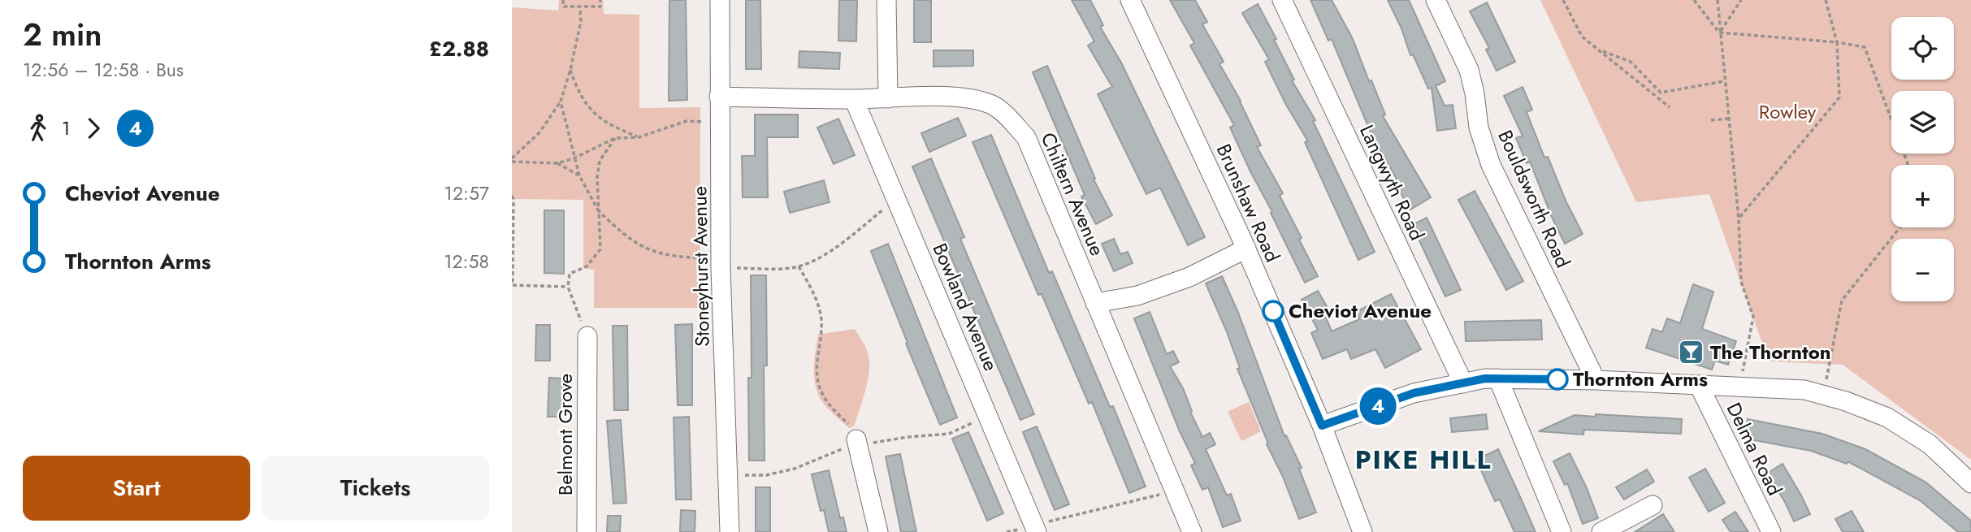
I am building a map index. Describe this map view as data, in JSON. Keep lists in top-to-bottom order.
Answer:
{
  "streets": {
    "street": [
      "Langwyth Road",
      "Chiltern Avenue",
      "Bouldsworth Road",
      "Brunshaw Road",
      "Stoneyhurst Avenue",
      "Bowland Avenue",
      "Belmont Grove",
      "Delma Road"
    ]
  },
  "crossings": [
    ["Chiltern Avenue", "Stoneyhurst Avenue"],
    ["Chiltern Avenue", "Bowland Avenue"]
  ],
  "districts": ["PIKE HILL"],
  "parks": ["Rowley"],
  "places": {
    "other": ["Cheviot Avenue", "Thornton Arms"],
    "bar": ["The Thornton"]
  },
  "lines": ["bus line 4"],
  "page": {
    "heading": ["2 min", "12:56 – 12:58 · Bus", "£2.88"],
    "on_map": "4",
    "map_buttons": ["+", "−"],
    "legs": ["1", "4"],
    "list": [
      {
        "name": "Cheviot Avenue",
        "value": "12:57"
      },
      {
        "name": "Thornton Arms",
        "value": "12:58"
      }
    ],
    "buttons": ["Start", "Tickets"]
  }
}
